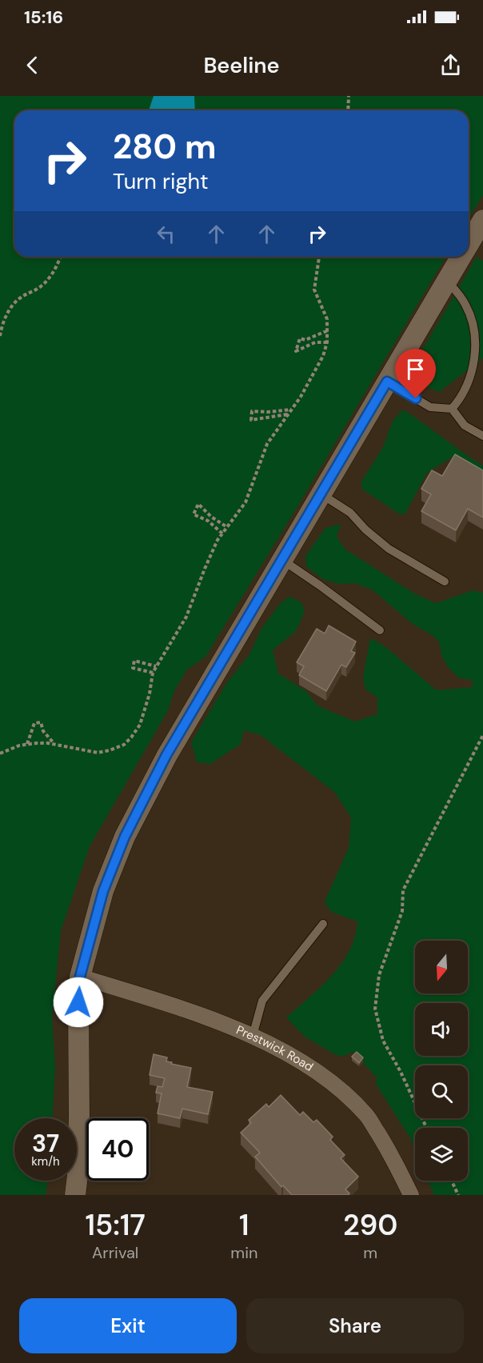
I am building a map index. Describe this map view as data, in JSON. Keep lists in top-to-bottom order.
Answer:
{
  "streets": {
    "street": ["Prestwick Road"]
  },
  "north": "bottom",
  "page": {
    "status": "15:16",
    "header": "Beeline",
    "turn": ["280 m", "Turn right"],
    "speed": "37 km/h",
    "limit": "40",
    "eta": [
      "15:17",
      "Arrival",
      "1",
      "min",
      "290",
      "m"
    ],
    "buttons": ["Exit", "Share"]
  }
}
